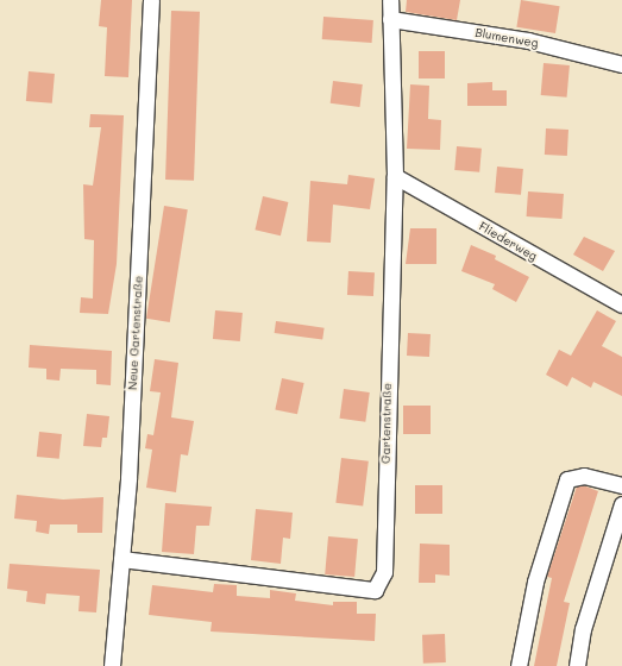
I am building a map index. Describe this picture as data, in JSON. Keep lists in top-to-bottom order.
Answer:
{
  "streets": {
    "street": [
      "Blumenweg",
      "Fliederweg",
      "Neue Gartenstraße",
      "Gartenstraße"
    ]
  },
  "crossings": [
    ["Blumenweg", "Gartenstraße"],
    ["Fliederweg", "Gartenstraße"],
    ["Neue Gartenstraße", "Gartenstraße"]
  ]
}
